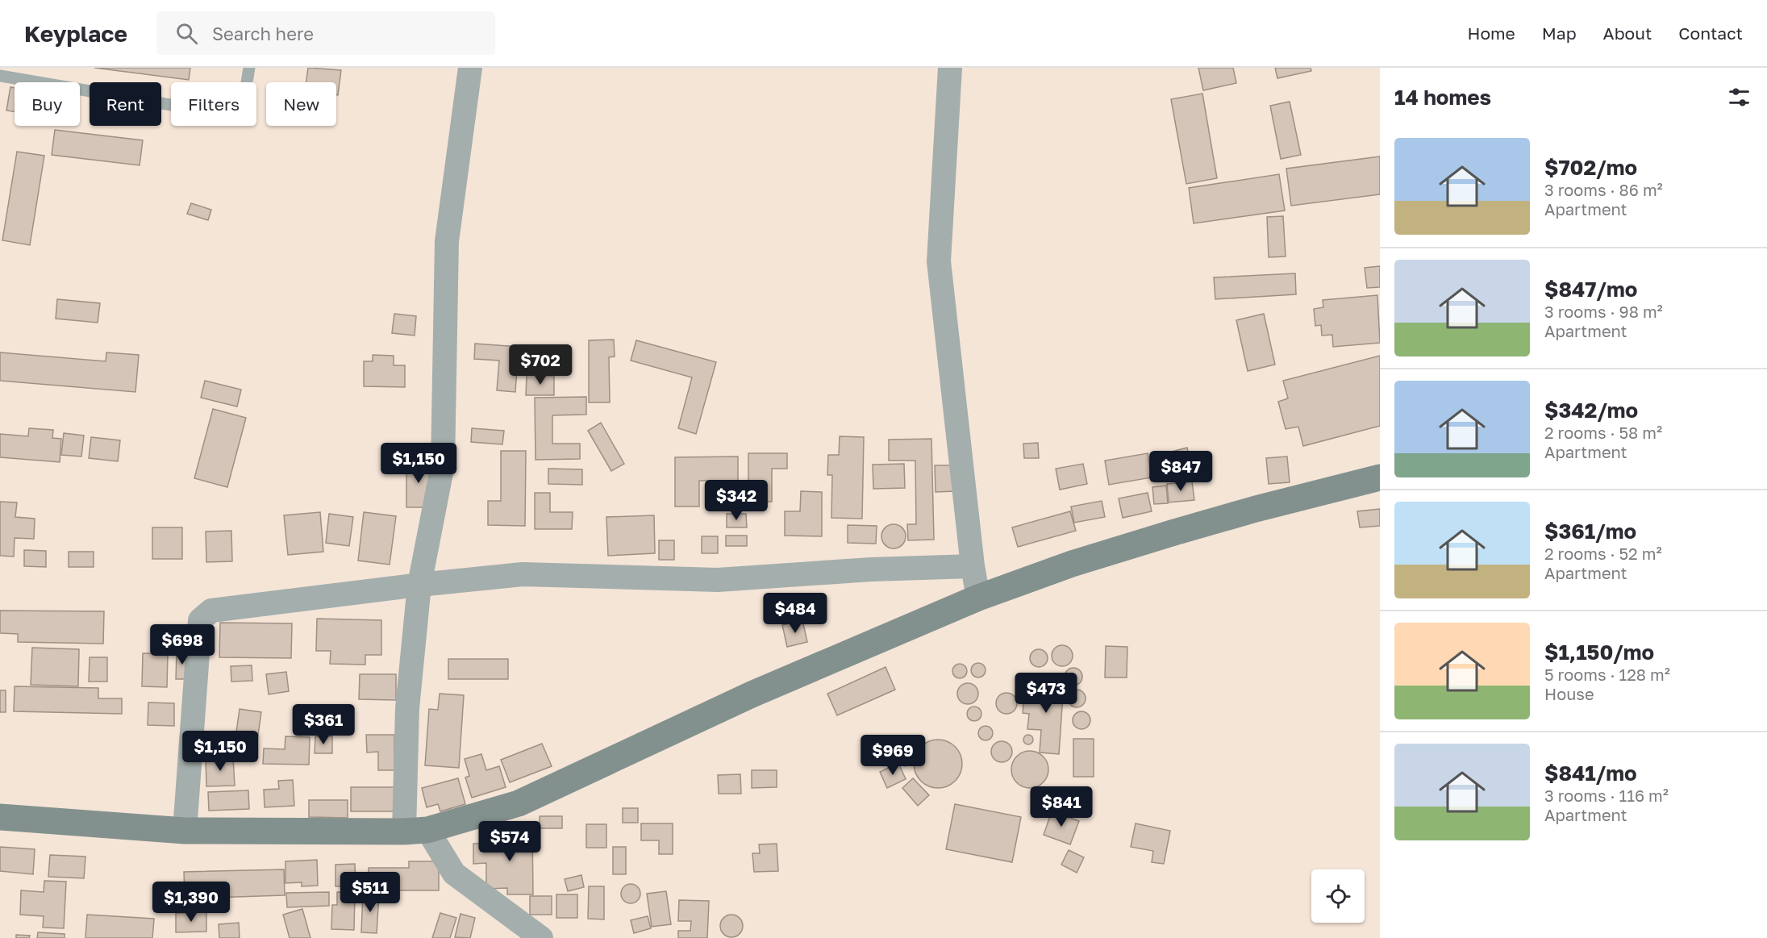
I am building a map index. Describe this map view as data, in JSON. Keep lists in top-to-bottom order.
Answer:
{
  "page": {
    "header": "Keyplace",
    "search": "Search here",
    "nav": [
      "Home",
      "Map",
      "About",
      "Contact"
    ],
    "heading": "14 homes",
    "chip": [
      "Buy",
      "Rent",
      "Filters",
      "New"
    ],
    "list": [
      {
        "name": "$702/mo",
        "note": "3 rooms · 86 m² · Apartment"
      },
      {
        "name": "$847/mo",
        "note": "3 rooms · 98 m² · Apartment"
      },
      {
        "name": "$342/mo",
        "note": "2 rooms · 58 m² · Apartment"
      },
      {
        "name": "$361/mo",
        "note": "2 rooms · 52 m² · Apartment"
      },
      {
        "name": "$1,150/mo",
        "note": "5 rooms · 128 m² · House"
      },
      {
        "name": "$841/mo",
        "note": "3 rooms · 116 m² · Apartment"
      }
    ],
    "price": [
      "$702",
      "$1,150",
      "$847",
      "$342",
      "$484",
      "$698",
      "$473",
      "$361",
      "$1,150",
      "$969",
      "$841",
      "$574",
      "$511",
      "$1,390"
    ]
  }
}
